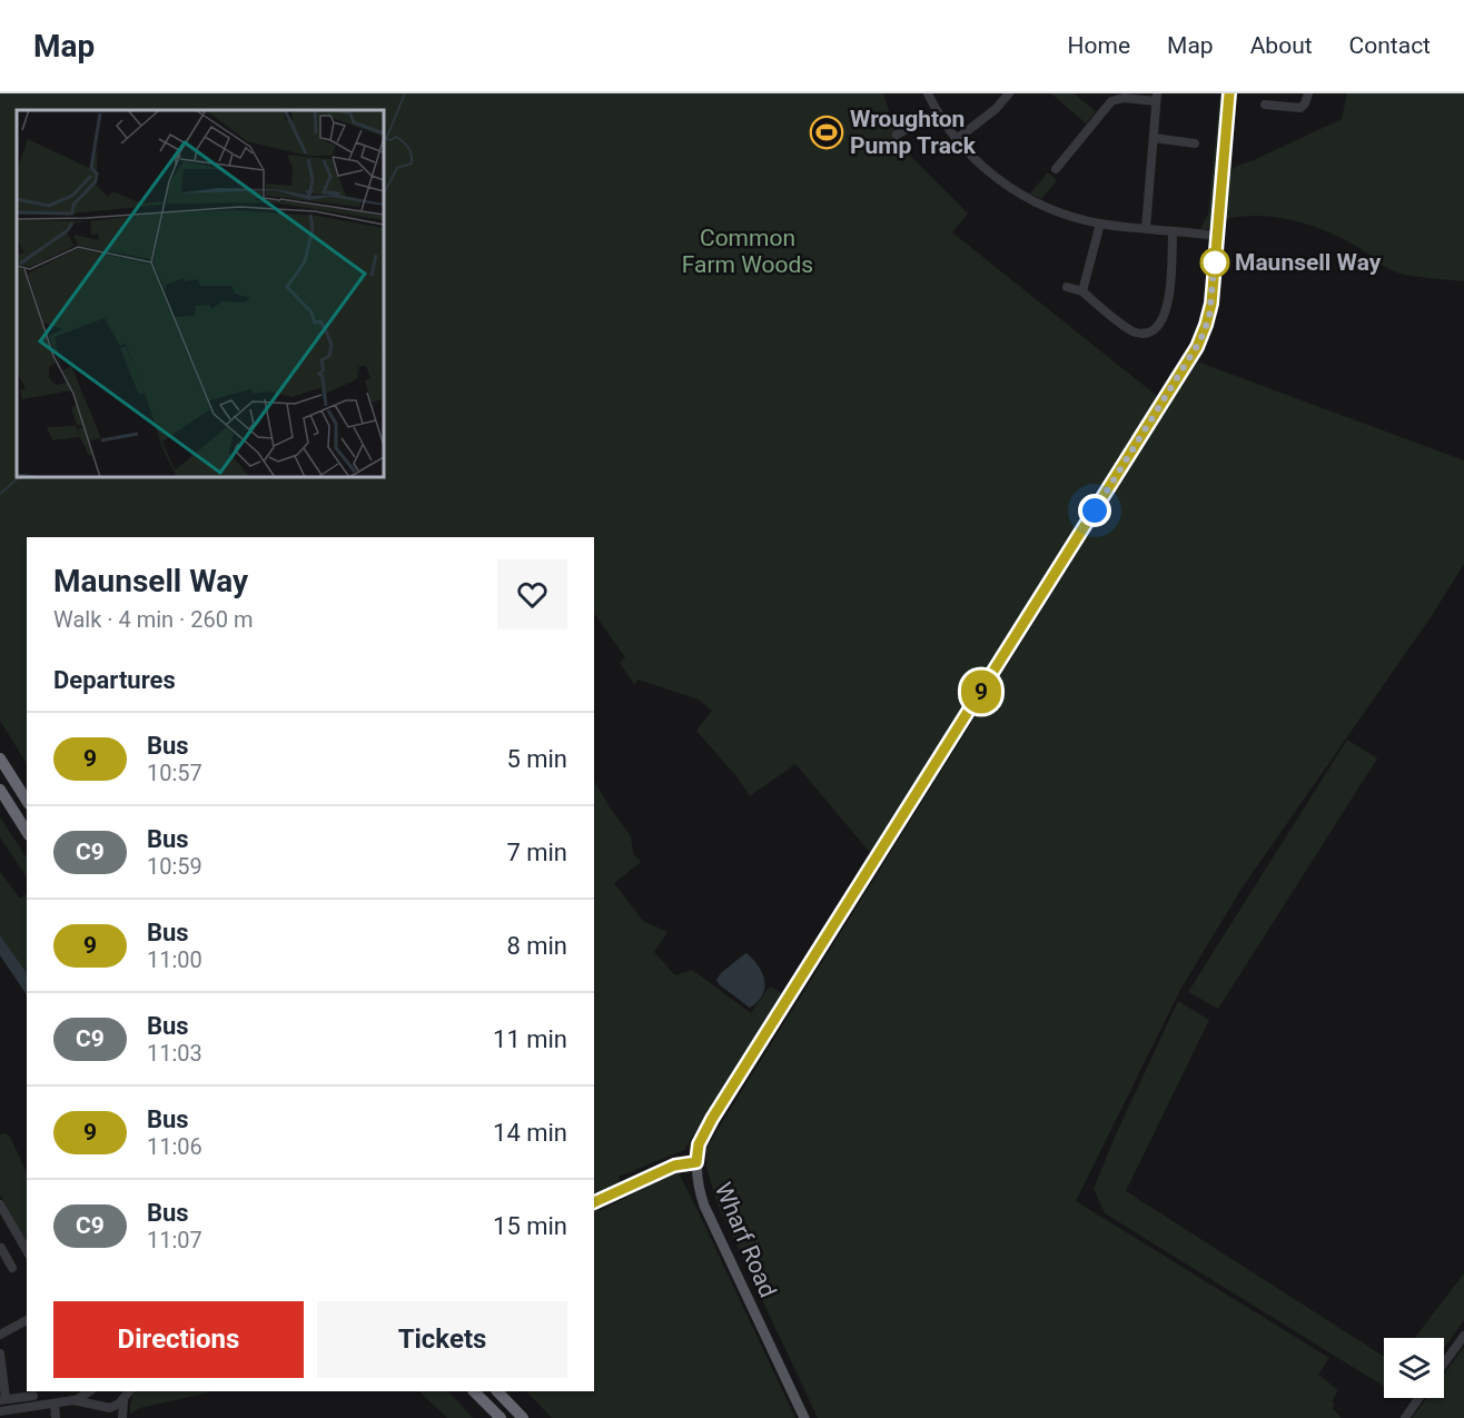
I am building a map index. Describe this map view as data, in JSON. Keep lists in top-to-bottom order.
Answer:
{
  "streets": {
    "main road": ["Wharf Road"]
  },
  "parks": ["Common Farm Woods"],
  "places": {
    "sports": ["Wroughton Pump Track"],
    "other": ["Maunsell Way"]
  },
  "lines": ["bus line 9"],
  "page": {
    "header": "Map",
    "nav": [
      "Home",
      "Map",
      "About",
      "Contact"
    ],
    "on_map": "9",
    "heading": [
      ["Maunsell Way", "Walk · 4 min · 260 m"],
      "Departures"
    ],
    "list": [
      {
        "mark": "9",
        "name": "Bus",
        "note": "10:57",
        "value": "5 min"
      },
      {
        "mark": "C9",
        "name": "Bus",
        "note": "10:59",
        "value": "7 min"
      },
      {
        "mark": "9",
        "name": "Bus",
        "note": "11:00",
        "value": "8 min"
      },
      {
        "mark": "C9",
        "name": "Bus",
        "note": "11:03",
        "value": "11 min"
      },
      {
        "mark": "9",
        "name": "Bus",
        "note": "11:06",
        "value": "14 min"
      },
      {
        "mark": "C9",
        "name": "Bus",
        "note": "11:07",
        "value": "15 min"
      }
    ],
    "buttons": ["Directions", "Tickets"]
  }
}
